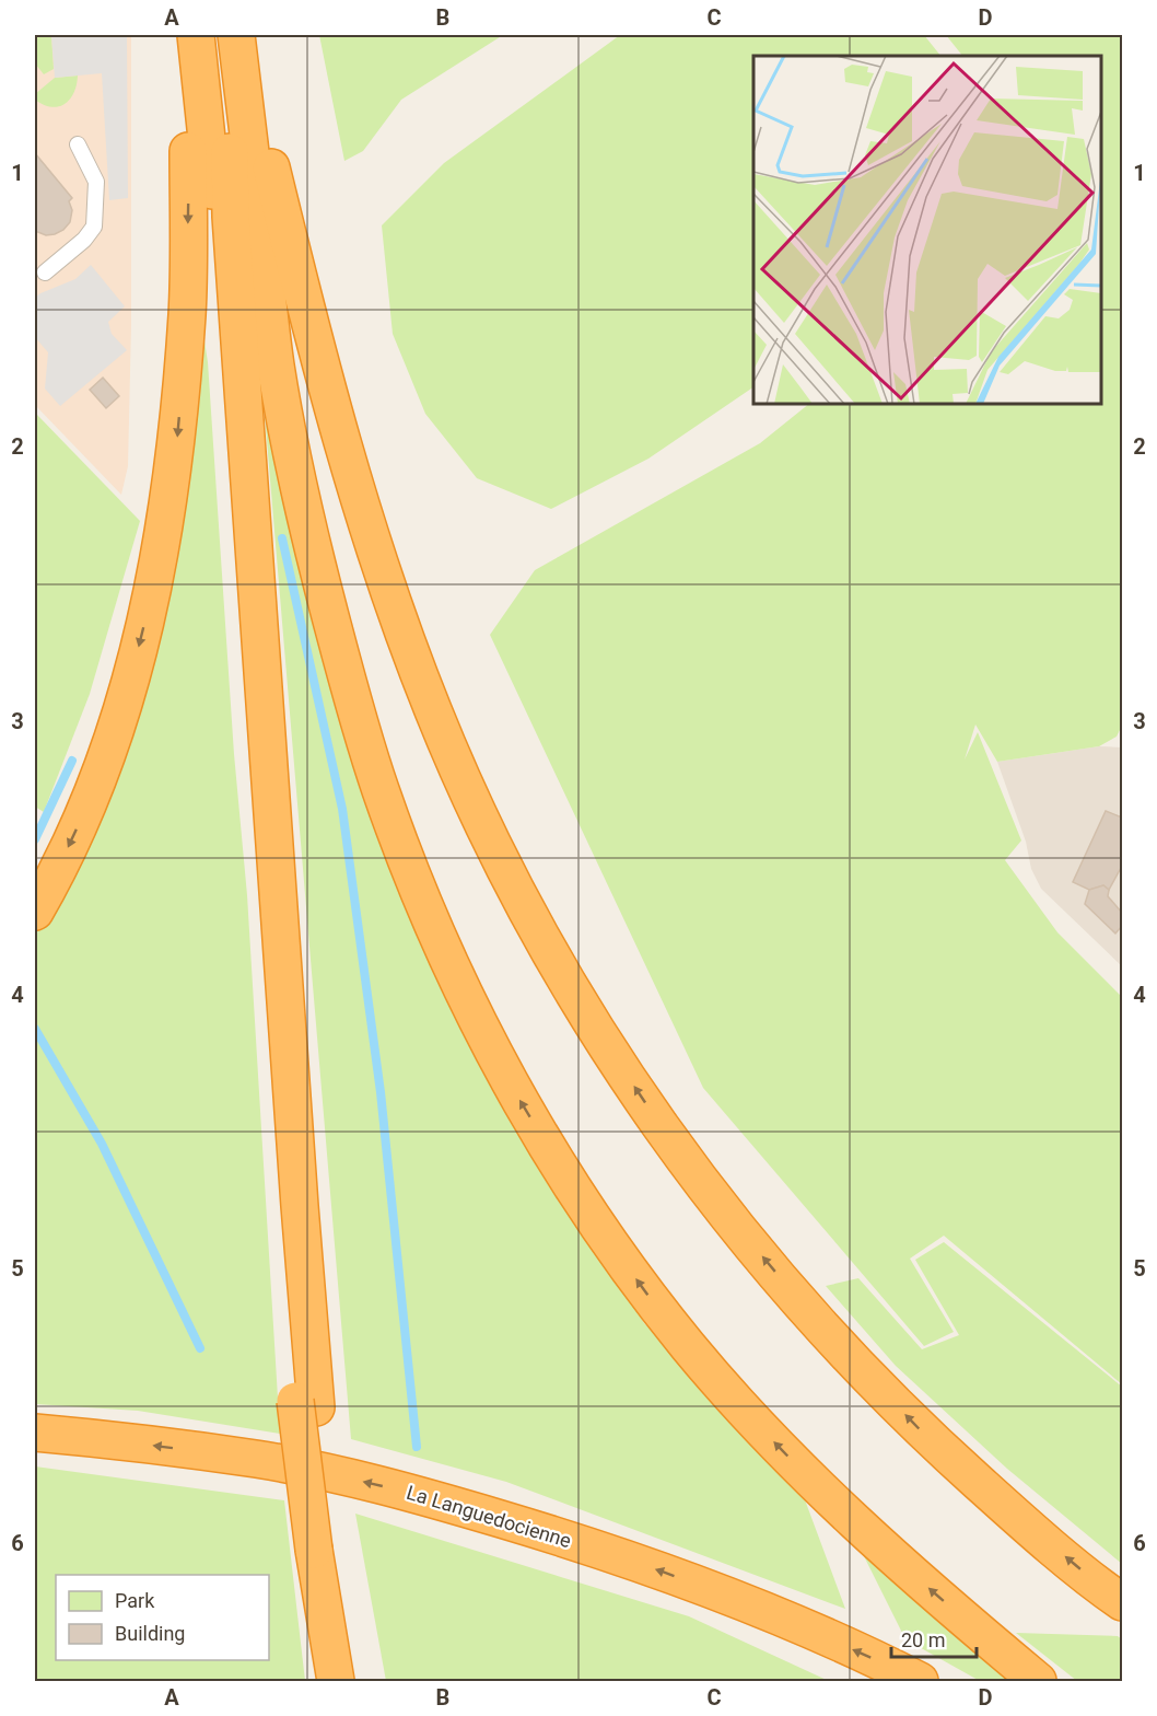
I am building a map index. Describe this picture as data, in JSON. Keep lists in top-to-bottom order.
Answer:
{
  "streets": {
    "highway": ["La Languedocienne"]
  },
  "one_way": ["La Languedocienne"],
  "legend": ["Park", "Building"],
  "scale_bar": "20 m",
  "grid": {
    "columns": [
      "A",
      "B",
      "C",
      "D"
    ],
    "rows": [
      "1",
      "2",
      "3",
      "4",
      "5",
      "6"
    ]
  }
}
